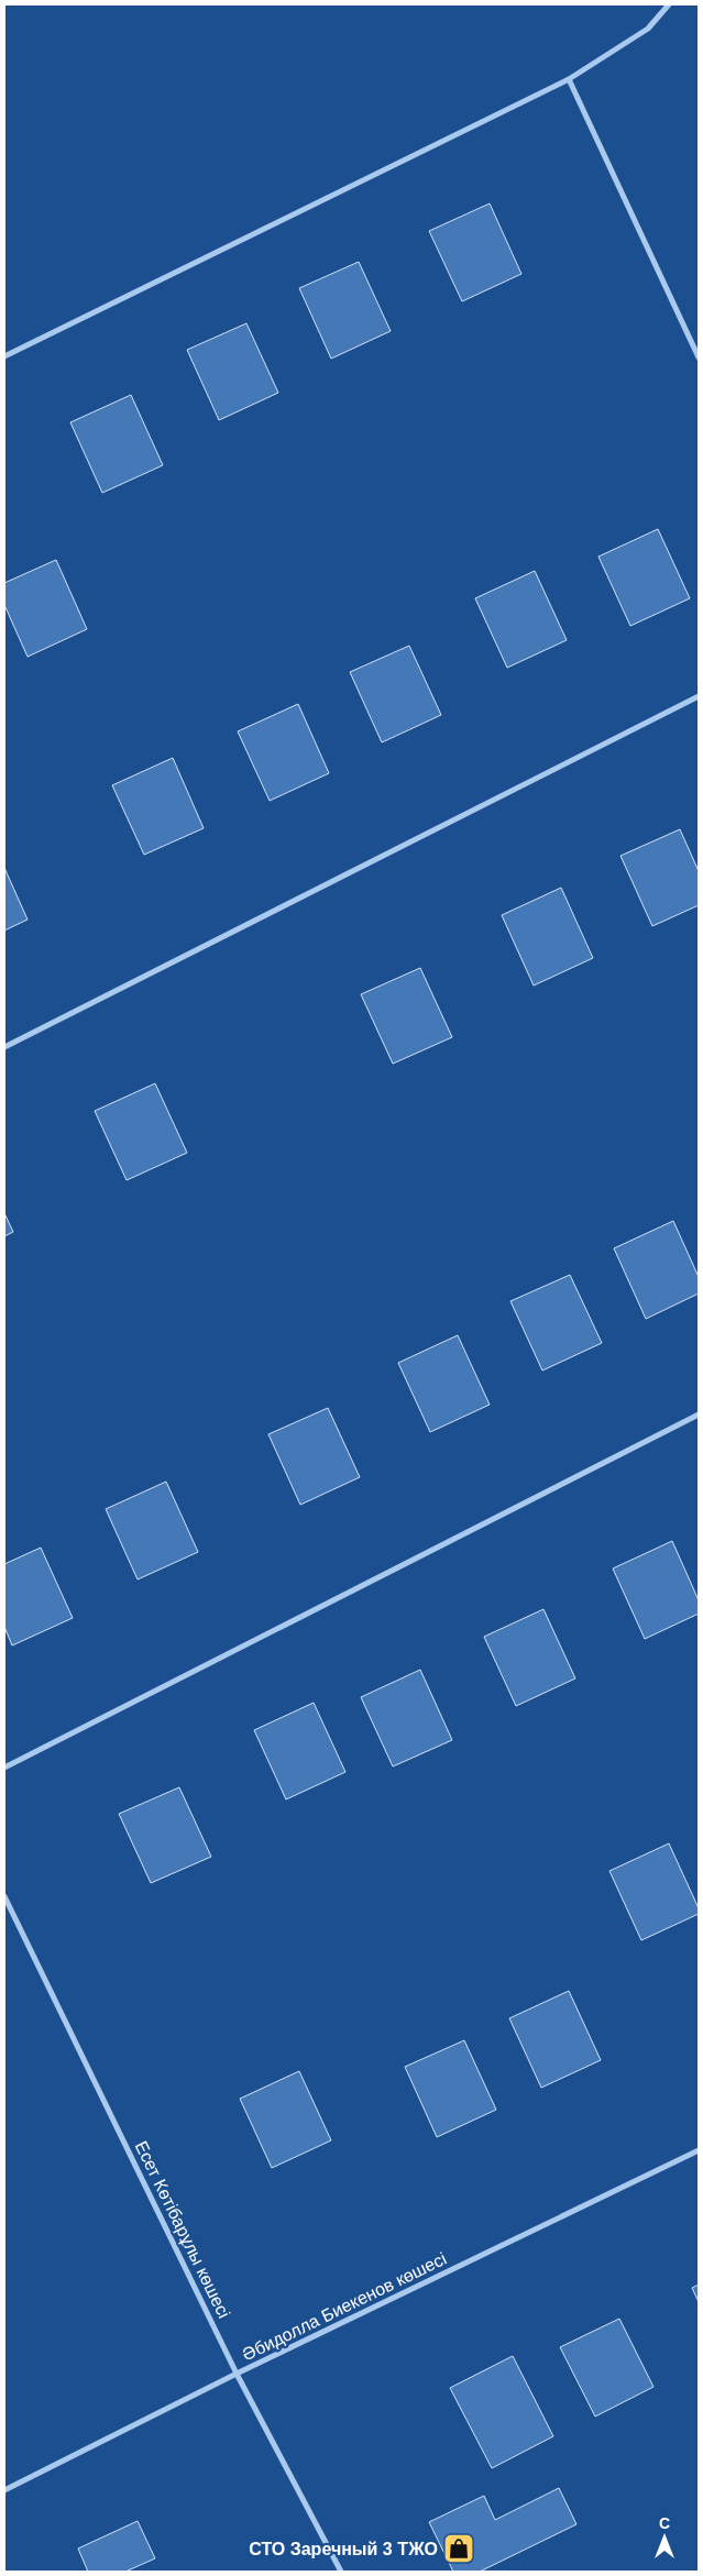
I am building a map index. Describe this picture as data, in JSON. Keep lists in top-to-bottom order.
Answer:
{
  "streets": {
    "street": ["Есет Көтібарұлы көшесі", "Әбидолла Биекенов көшесі"]
  },
  "crossings": [
    ["Есет Көтібарұлы көшесі", "Әбидолла Биекенов көшесі"]
  ],
  "places": {
    "shop": ["СТО Заречный 3 ТЖО"]
  },
  "north": "top"
}
